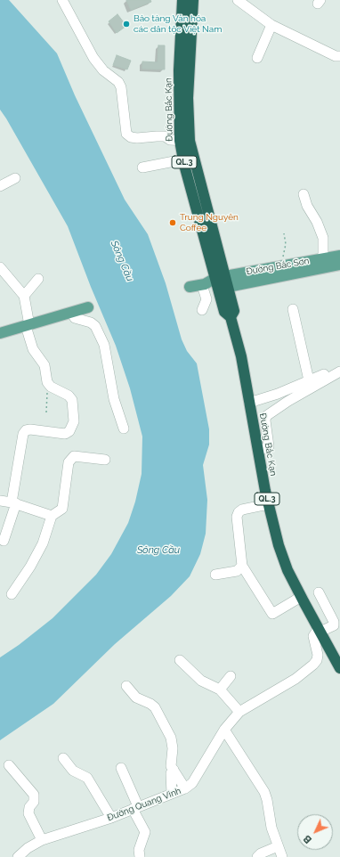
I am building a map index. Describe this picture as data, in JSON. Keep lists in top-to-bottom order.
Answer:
{
  "streets": {
    "highway": ["Đường Bắc Kạn", "QL.3"],
    "main road": ["Đường Bắc Sơn"],
    "street": ["Đường Quang Vinh"]
  },
  "crossings": [
    ["Đường Bắc Kạn", "Đường Bắc Sơn"],
    ["Đường Bắc Kạn", "Đường Quang Vinh"]
  ],
  "water": ["Sông Cầu"],
  "places": ["Bảo tàng Văn hóa các dân tộc Việt Nam", "Trung Nguyên Coffee"],
  "north": "bottom left"
}
